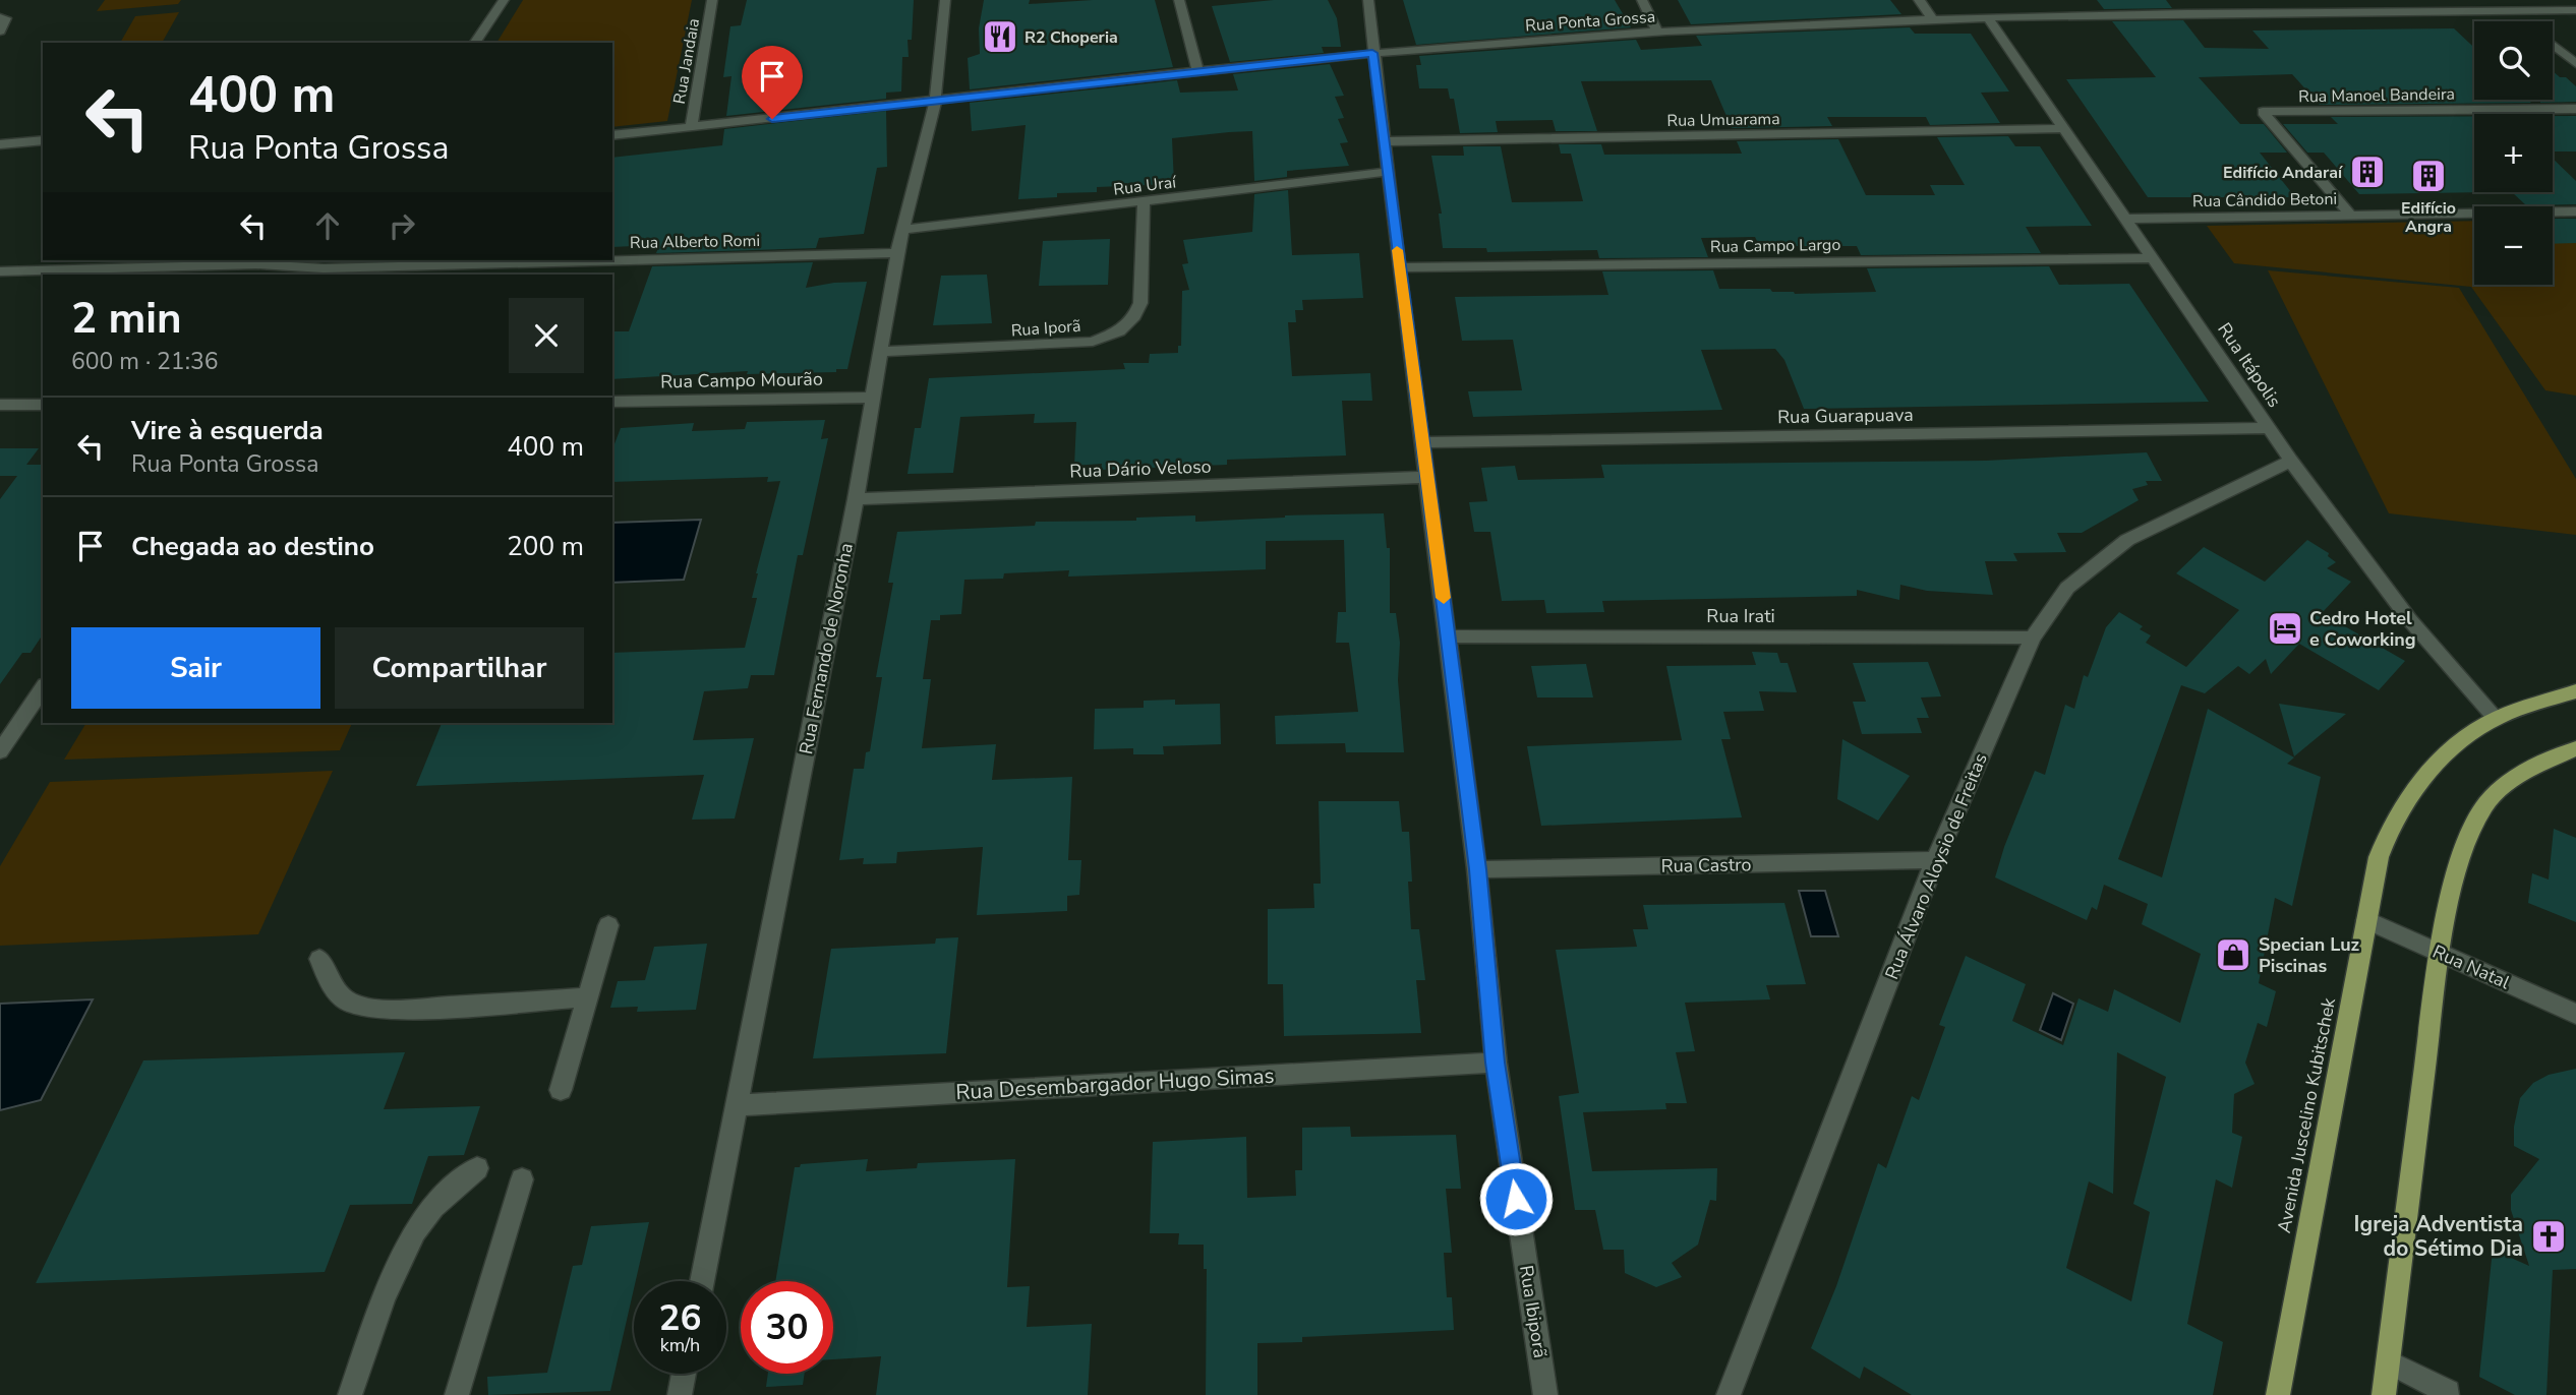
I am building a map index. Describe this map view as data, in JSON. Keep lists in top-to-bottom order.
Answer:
{
  "streets": {
    "main road": ["Avenida Juscelino Kubitschek"],
    "street": [
      "Rua Ponta Grossa",
      "Rua Jandaia",
      "Rua Manoel Bandeira",
      "Rua Umuarama",
      "Rua Uraí",
      "Rua Cândido Betoni",
      "Rua Alberto Romi",
      "Rua Campo Largo",
      "Rua Iporã",
      "Rua Itápolis",
      "Rua Campo Mourão",
      "Rua Guarapuava",
      "Rua Dário Veloso",
      "Rua Irati",
      "Rua Fernando de Noronha",
      "Rua Castro",
      "Rua Álvaro Aloysio de Freitas",
      "Rua Natal",
      "Rua Desembargador Hugo Simas",
      "Rua Ibiporã"
    ]
  },
  "crossings": [
    ["Rua Ponta Grossa", "Rua Jandaia"],
    ["Rua Ponta Grossa", "Rua Itápolis"],
    ["Rua Ponta Grossa", "Rua Fernando de Noronha"],
    ["Rua Ponta Grossa", "Rua Ibiporã"],
    ["Rua Manoel Bandeira", "Rua Cândido Betoni"],
    ["Rua Umuarama", "Rua Itápolis"],
    ["Rua Umuarama", "Rua Ibiporã"],
    ["Rua Uraí", "Rua Iporã"],
    ["Rua Uraí", "Rua Fernando de Noronha"],
    ["Rua Uraí", "Rua Ibiporã"],
    ["Rua Cândido Betoni", "Rua Itápolis"],
    ["Rua Alberto Romi", "Rua Fernando de Noronha"],
    ["Rua Campo Largo", "Rua Itápolis"],
    ["Rua Campo Largo", "Rua Ibiporã"],
    ["Rua Iporã", "Rua Fernando de Noronha"],
    ["Rua Itápolis", "Rua Guarapuava"],
    ["Rua Itápolis", "Rua Álvaro Aloysio de Freitas"],
    ["Rua Itápolis", "Avenida Juscelino Kubitschek"],
    ["Rua Campo Mourão", "Rua Fernando de Noronha"],
    ["Rua Guarapuava", "Rua Ibiporã"],
    ["Rua Dário Veloso", "Rua Fernando de Noronha"],
    ["Rua Dário Veloso", "Rua Ibiporã"],
    ["Rua Irati", "Rua Álvaro Aloysio de Freitas"],
    ["Rua Irati", "Rua Ibiporã"],
    ["Rua Fernando de Noronha", "Rua Desembargador Hugo Simas"],
    ["Rua Castro", "Rua Álvaro Aloysio de Freitas"],
    ["Rua Castro", "Rua Ibiporã"],
    ["Rua Natal", "Avenida Juscelino Kubitschek"],
    ["Rua Desembargador Hugo Simas", "Rua Ibiporã"]
  ],
  "places": {
    "restaurant": ["R2 Choperia"],
    "building": ["Edifício Andaraí", "Edifício Angra"],
    "hotel": ["Cedro Hotel e Coworking"],
    "shop": ["Specian Luz Piscinas"],
    "church": ["Igreja Adventista do Sétimo Dia"]
  },
  "page": {
    "map_buttons": ["+", "−"],
    "turn": ["400 m", "Rua Ponta Grossa"],
    "heading": ["2 min", "600 m · 21:36"],
    "list": [
      {
        "name": "Vire à esquerda",
        "note": "Rua Ponta Grossa",
        "value": "400 m"
      },
      {
        "name": "Chegada ao destino",
        "value": "200 m"
      }
    ],
    "buttons": ["Sair", "Compartilhar"],
    "speed": "26 km/h",
    "limit": "30"
  }
}
